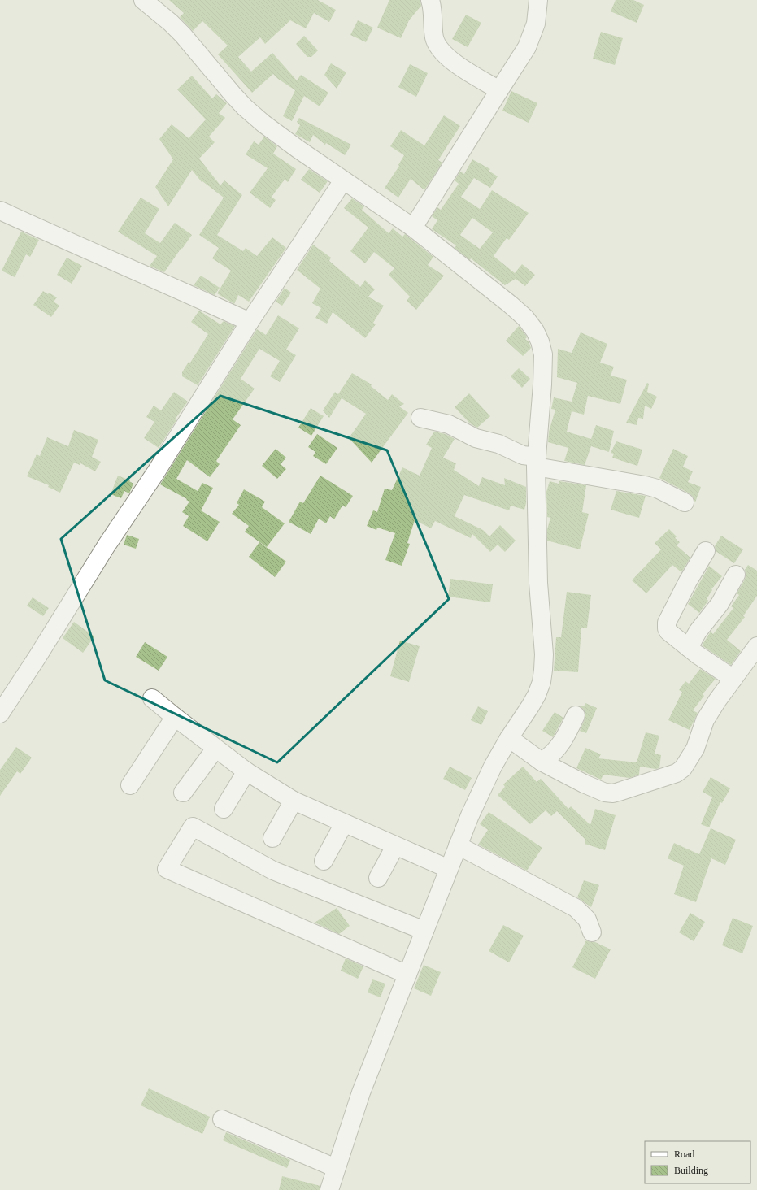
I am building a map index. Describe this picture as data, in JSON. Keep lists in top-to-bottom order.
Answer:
{
  "legend": ["Road", "Building"]
}
